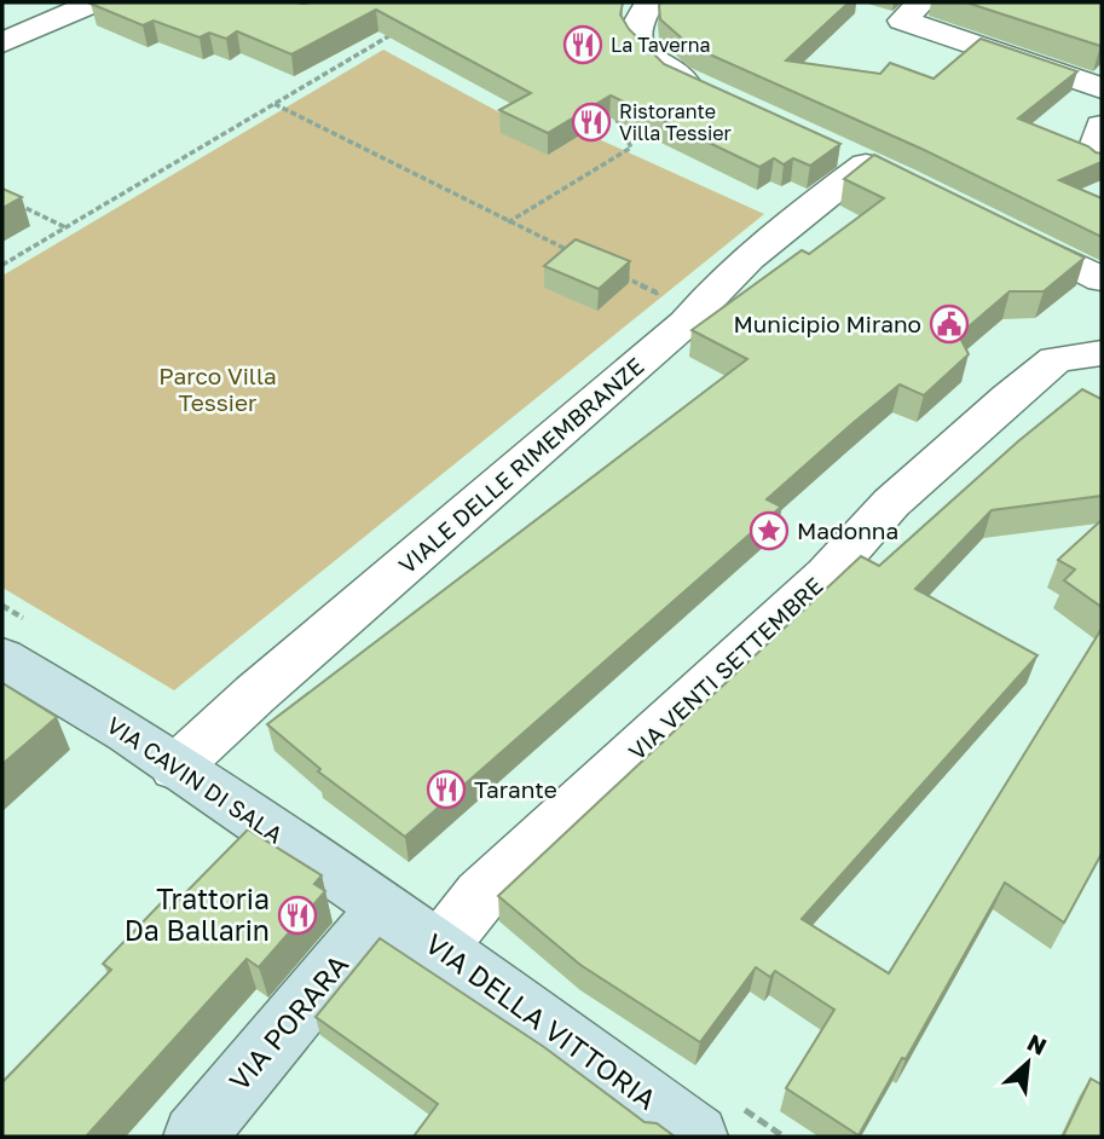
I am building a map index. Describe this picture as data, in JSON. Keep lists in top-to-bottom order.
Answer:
{
  "streets": {
    "main road": ["VIA CAVIN DI SALA", "VIA DELLA VITTORIA", "VIA PORARA"],
    "street": ["VIALE DELLE RIMEMBRANZE", "VIA VENTI SETTEMBRE"]
  },
  "crossings": [
    ["VIALE DELLE RIMEMBRANZE", "VIA CAVIN DI SALA"],
    ["VIA VENTI SETTEMBRE", "VIA DELLA VITTORIA"],
    ["VIA CAVIN DI SALA", "VIA DELLA VITTORIA"],
    ["VIA CAVIN DI SALA", "VIA PORARA"],
    ["VIA DELLA VITTORIA", "VIA PORARA"]
  ],
  "parks": ["Parco Villa Tessier"],
  "places": {
    "restaurant": [
      "La Taverna",
      "Ristorante Villa Tessier",
      "Tarante",
      "Trattoria Da Ballarin"
    ],
    "public building": ["Municipio Mirano"],
    "place": ["Madonna"]
  },
  "north": "top right"
}
